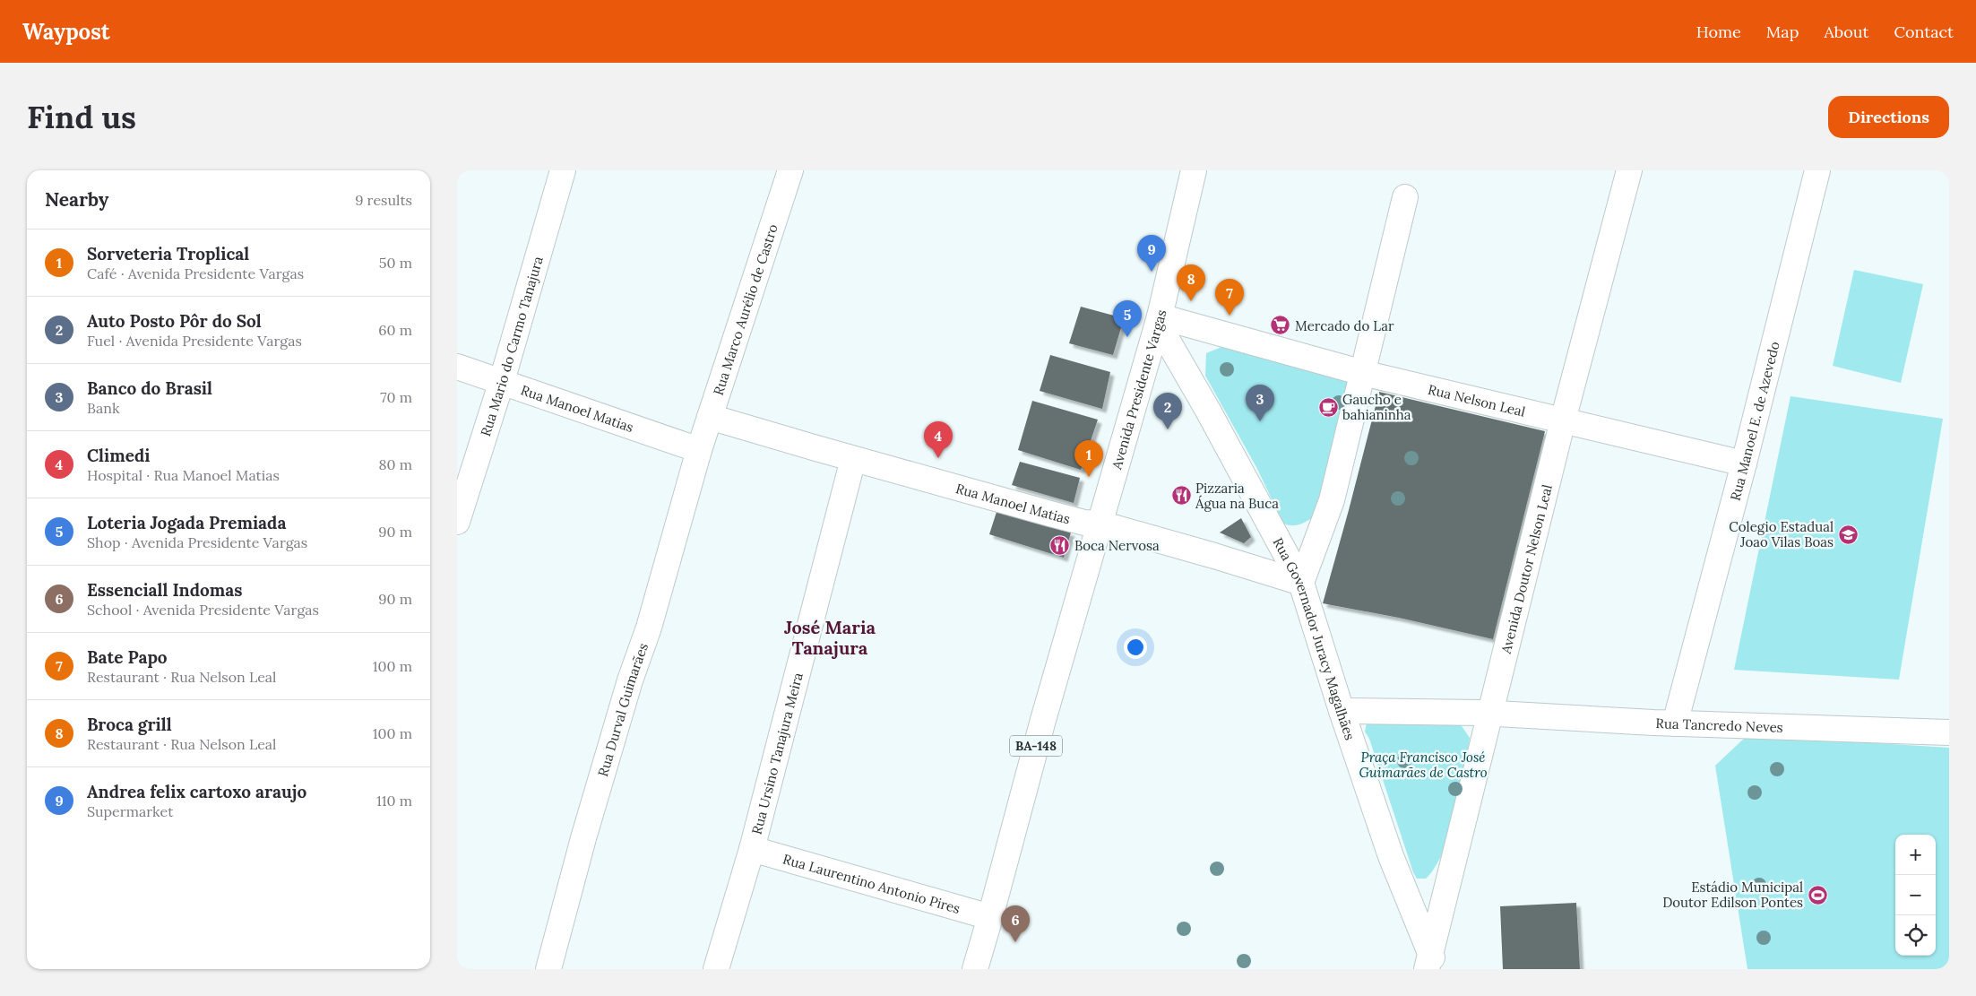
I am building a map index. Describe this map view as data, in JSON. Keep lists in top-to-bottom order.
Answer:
{
  "streets": {
    "street": [
      "Rua Marco Aurélio de Castro",
      "Rua Mario do Carmo Tanajura",
      "Avenida Presidente Vargas",
      "Rua Nelson Leal",
      "Rua Manoel Matias",
      "Rua Manoel E. de Azevedo",
      "Avenida Doutor Nelson Leal",
      "Rua Governador Juracy Magalhães",
      "Rua Durval Guimarães",
      "Rua Tancredo Neves",
      "BA-148",
      "Rua Ursino Tanajura Meira",
      "Rua Laurentino Antonio Pires"
    ]
  },
  "crossings": [
    ["Rua Marco Aurélio de Castro", "Rua Manoel Matias"],
    ["Rua Marco Aurélio de Castro", "Rua Durval Guimarães"],
    ["Rua Mario do Carmo Tanajura", "Rua Manoel Matias"],
    ["Avenida Presidente Vargas", "Rua Nelson Leal"],
    ["Avenida Presidente Vargas", "Rua Manoel Matias"],
    ["Avenida Presidente Vargas", "Rua Governador Juracy Magalhães"],
    ["Avenida Presidente Vargas", "Rua Laurentino Antonio Pires"],
    ["Rua Nelson Leal", "Rua Manoel E. de Azevedo"],
    ["Rua Nelson Leal", "Avenida Doutor Nelson Leal"],
    ["Rua Nelson Leal", "Rua Governador Juracy Magalhães"],
    ["Rua Manoel Matias", "Rua Governador Juracy Magalhães"],
    ["Rua Manoel Matias", "Rua Durval Guimarães"],
    ["Rua Manoel Matias", "Rua Ursino Tanajura Meira"],
    ["Rua Manoel E. de Azevedo", "Rua Tancredo Neves"],
    ["Avenida Doutor Nelson Leal", "Rua Governador Juracy Magalhães"],
    ["Avenida Doutor Nelson Leal", "Rua Tancredo Neves"],
    ["Rua Governador Juracy Magalhães", "Rua Tancredo Neves"],
    ["Rua Ursino Tanajura Meira", "Rua Laurentino Antonio Pires"]
  ],
  "districts": ["José Maria Tanajura"],
  "parks": ["Praça Francisco José Guimarães de Castro"],
  "places": {
    "supermarket": ["Mercado do Lar"],
    "cafe": ["Gaucho e bahianinha"],
    "restaurant": ["Pizzaria Água na Buca", "Boca Nervosa"],
    "school or university": ["Colegio Estadual Joao Vilas Boas"],
    "sports": ["Estádio Municipal Doutor Edilson Pontes"]
  },
  "page": {
    "header": "Waypost",
    "nav": [
      "Home",
      "Map",
      "About",
      "Contact"
    ],
    "buttons": "Directions",
    "title": "Find us",
    "heading": ["Nearby", "9 results"],
    "list": [
      {
        "mark": "1",
        "name": "Sorveteria Troplical",
        "note": "Café · Avenida Presidente Vargas",
        "value": "50 m"
      },
      {
        "mark": "2",
        "name": "Auto Posto Pôr do Sol",
        "note": "Fuel · Avenida Presidente Vargas",
        "value": "60 m"
      },
      {
        "mark": "3",
        "name": "Banco do Brasil",
        "note": "Bank",
        "value": "70 m"
      },
      {
        "mark": "4",
        "name": "Climedi",
        "note": "Hospital · Rua Manoel Matias",
        "value": "80 m"
      },
      {
        "mark": "5",
        "name": "Loteria Jogada Premiada",
        "note": "Shop · Avenida Presidente Vargas",
        "value": "90 m"
      },
      {
        "mark": "6",
        "name": "Essenciall Indomas",
        "note": "School · Avenida Presidente Vargas",
        "value": "90 m"
      },
      {
        "mark": "7",
        "name": "Bate Papo",
        "note": "Restaurant · Rua Nelson Leal",
        "value": "100 m"
      },
      {
        "mark": "8",
        "name": "Broca grill",
        "note": "Restaurant · Rua Nelson Leal",
        "value": "100 m"
      },
      {
        "mark": "9",
        "name": "Andrea felix cartoxo araujo",
        "note": "Supermarket",
        "value": "110 m"
      }
    ],
    "pins": [
      "9",
      "8",
      "7",
      "5",
      "3",
      "2",
      "4",
      "1",
      "6"
    ],
    "map_buttons": ["+", "−"]
  }
}
